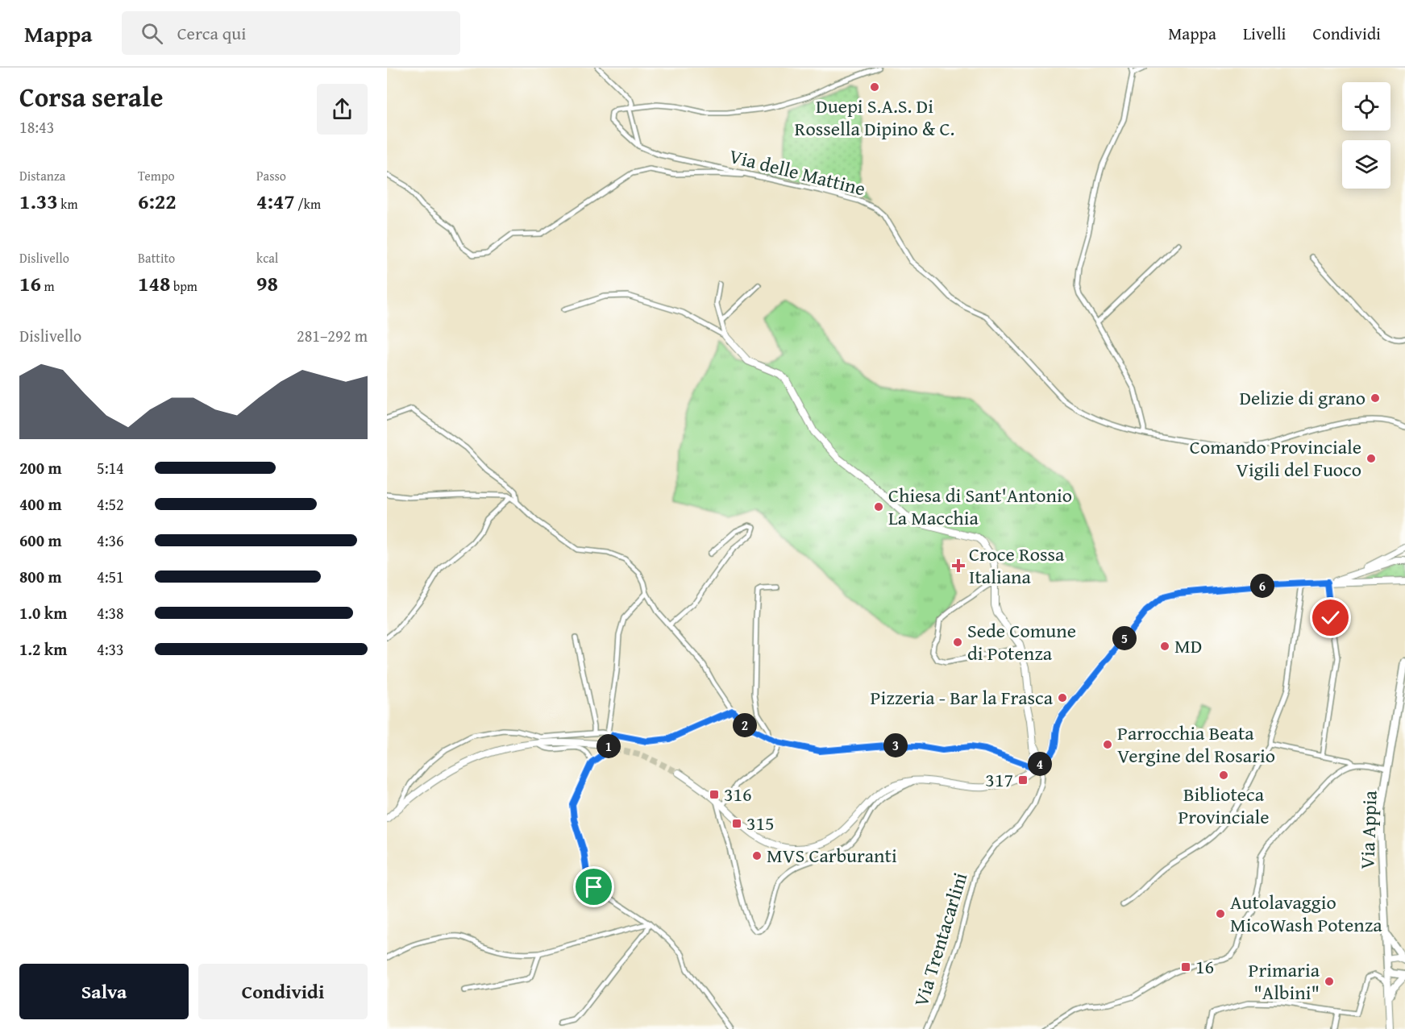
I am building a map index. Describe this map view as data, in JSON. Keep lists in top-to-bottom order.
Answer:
{
  "streets": {
    "main road": ["Via Appia"],
    "street": ["Via delle Mattine", "Via Trentacarlini"]
  },
  "places": {
    "other": [
      "Duepi S.A.S. Di Rossella Dipino & C.",
      "Delizie di grano",
      "Comando Provinciale Vigili del Fuoco",
      "Chiesa di Sant'Antonio La Macchia",
      "Sede Comune di Potenza",
      "MD",
      "Pizzeria - Bar la Frasca",
      "Parrocchia Beata Vergine del Rosario",
      "Biblioteca Provinciale",
      "MVS Carburanti",
      "Autolavaggio MicoWash Potenza",
      "Primaria \"Albini\""
    ],
    "health": ["Croce Rossa Italiana"],
    "transit": [
      "317",
      "316",
      "315",
      "16"
    ]
  },
  "page": {
    "header": "Mappa",
    "search": "Cerca qui",
    "nav": ["Mappa", "Livelli", "Condividi"],
    "heading": ["Corsa serale", "18:43"],
    "stats": [
      ["Distanza", "1.33 km"],
      ["Tempo", "6:22"],
      ["Passo", "4:47 /km"],
      ["Dislivello", "16 m"],
      ["Battito", "148 bpm"],
      ["kcal", "98"]
    ],
    "chart": ["Dislivello", "281–292 m"],
    "list": [
      {
        "name": "200 m",
        "note": "5:14"
      },
      {
        "name": "400 m",
        "note": "4:52"
      },
      {
        "name": "600 m",
        "note": "4:36"
      },
      {
        "name": "800 m",
        "note": "4:51"
      },
      {
        "name": "1.0 km",
        "note": "4:38"
      },
      {
        "name": "1.2 km",
        "note": "4:33"
      }
    ],
    "pins": [
      "6",
      "5",
      "2",
      "3",
      "1",
      "4"
    ],
    "buttons": ["Salva", "Condividi"]
  }
}
